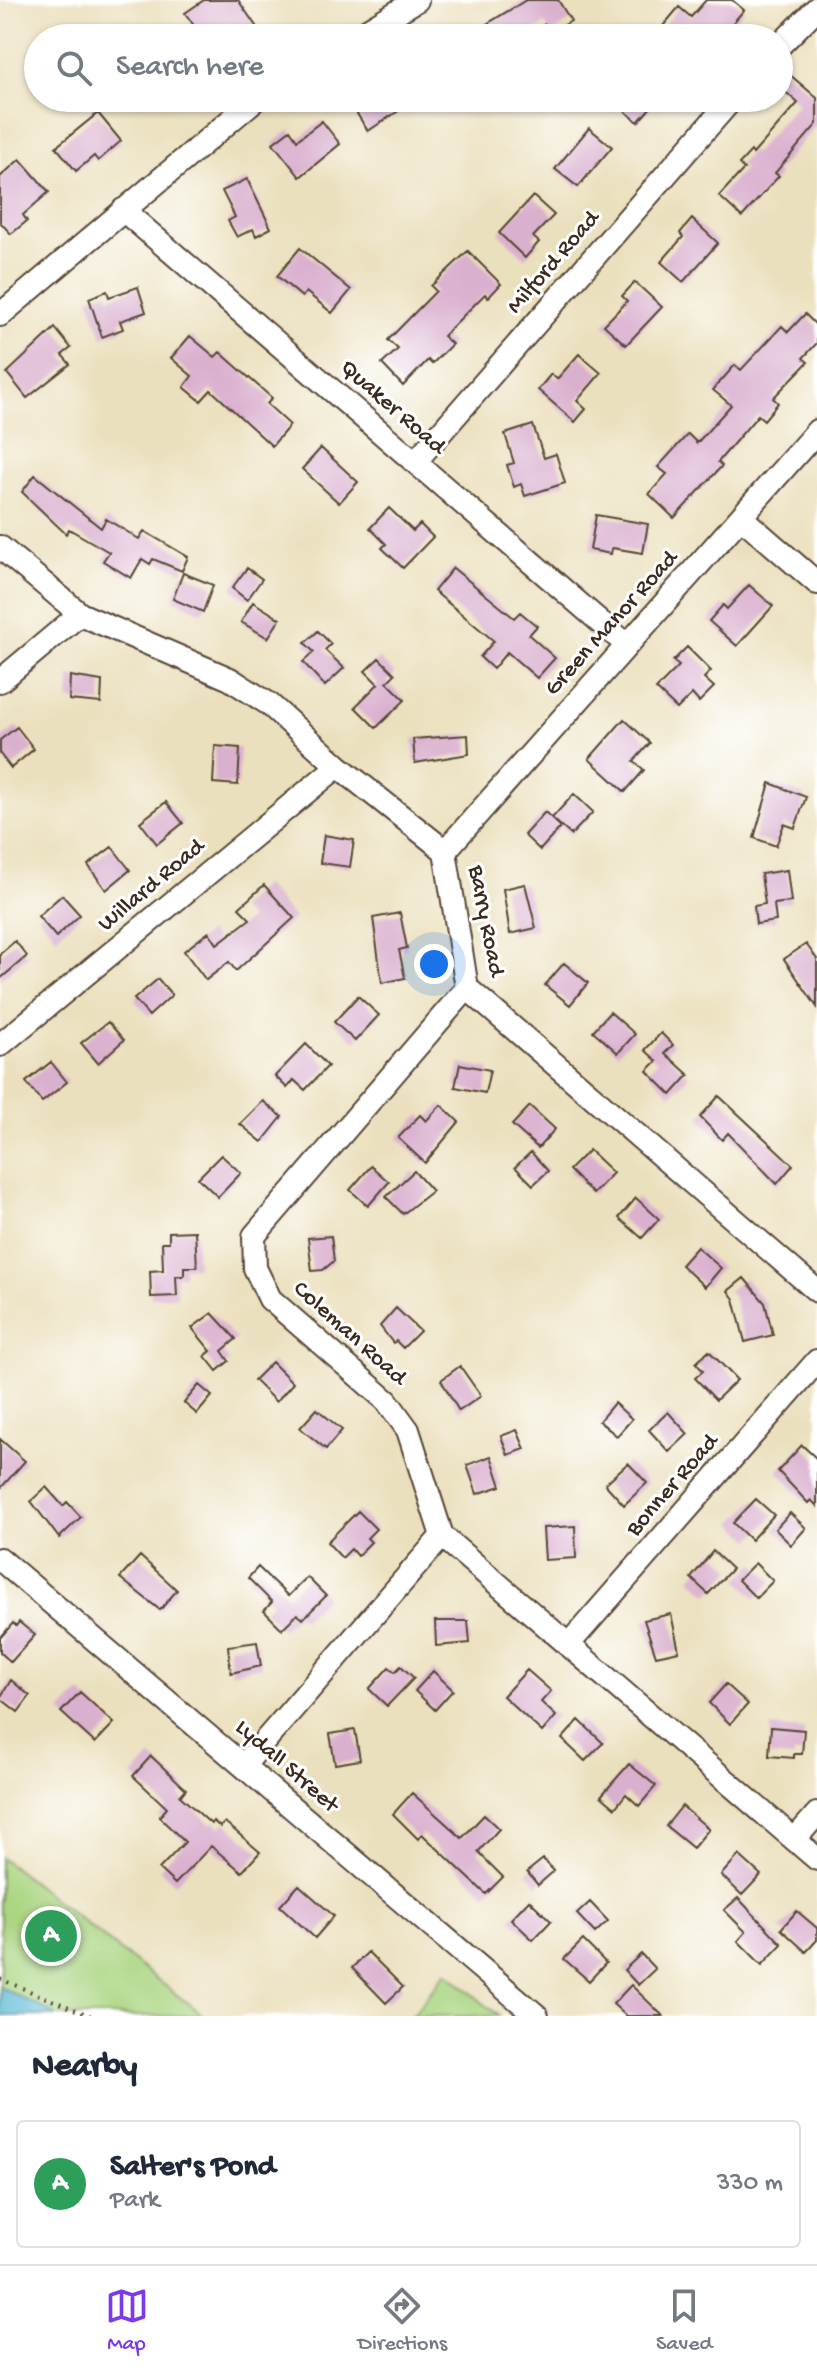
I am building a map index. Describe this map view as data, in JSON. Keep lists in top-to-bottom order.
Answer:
{
  "streets": {
    "street": [
      "Milford Road",
      "Quaker Road",
      "Green Manor Road",
      "Willard Road",
      "Barry Road",
      "Coleman Road",
      "Bonner Road",
      "Lydall Street"
    ]
  },
  "crossings": [
    ["Milford Road", "Quaker Road"],
    ["Quaker Road", "Green Manor Road"],
    ["Green Manor Road", "Barry Road"],
    ["Willard Road", "Barry Road"],
    ["Barry Road", "Coleman Road"]
  ],
  "page": {
    "search": "Search here",
    "pins": "A",
    "heading": "Nearby",
    "list": [
      {
        "mark": "A",
        "name": "Salter's Pond",
        "note": "Park",
        "value": "330 m"
      }
    ],
    "nav": ["Map", "Directions", "Saved"]
  }
}
